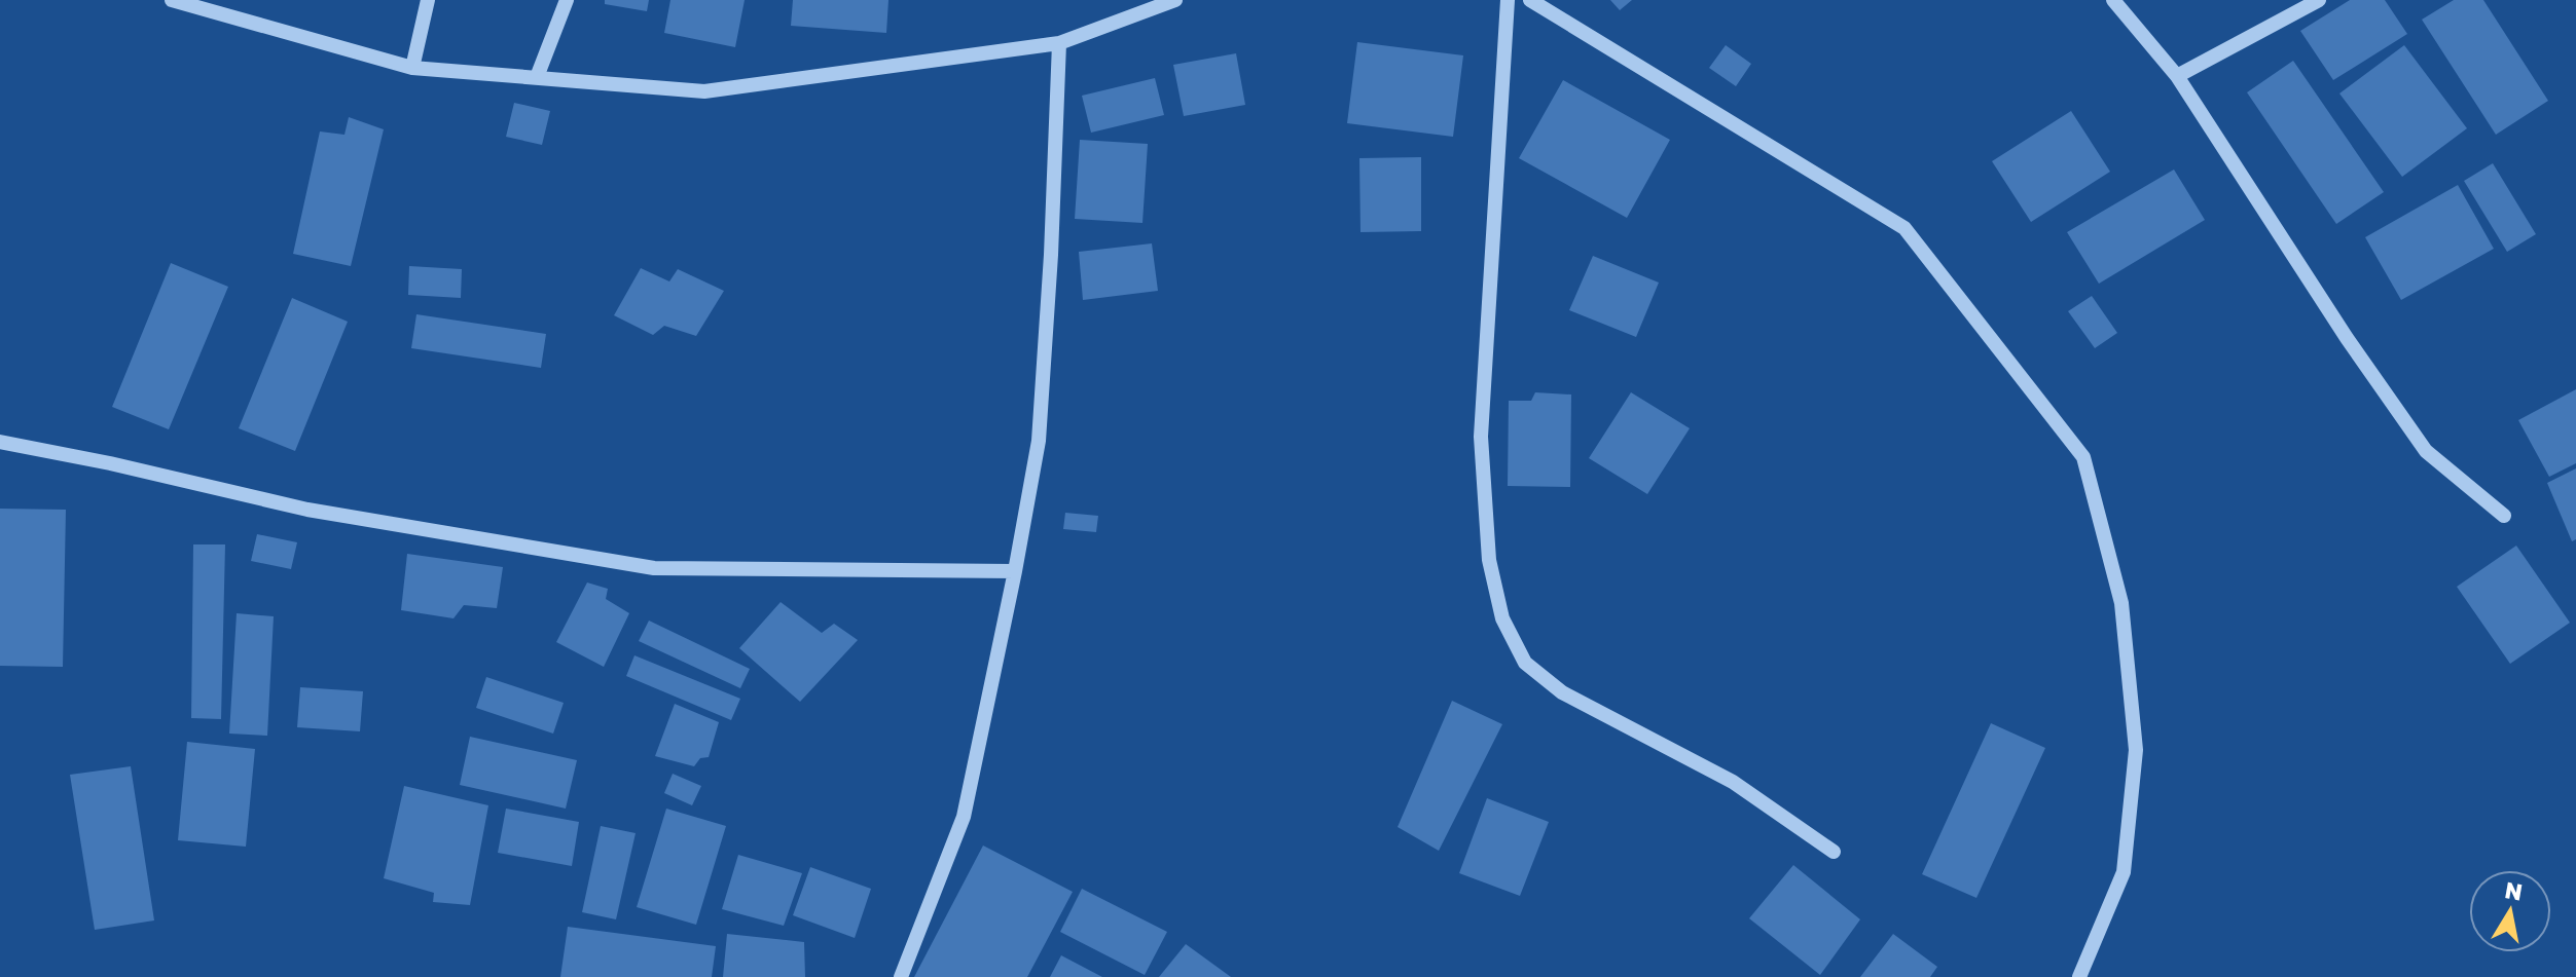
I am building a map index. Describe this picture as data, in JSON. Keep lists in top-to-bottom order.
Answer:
{
  "north": "top"
}
